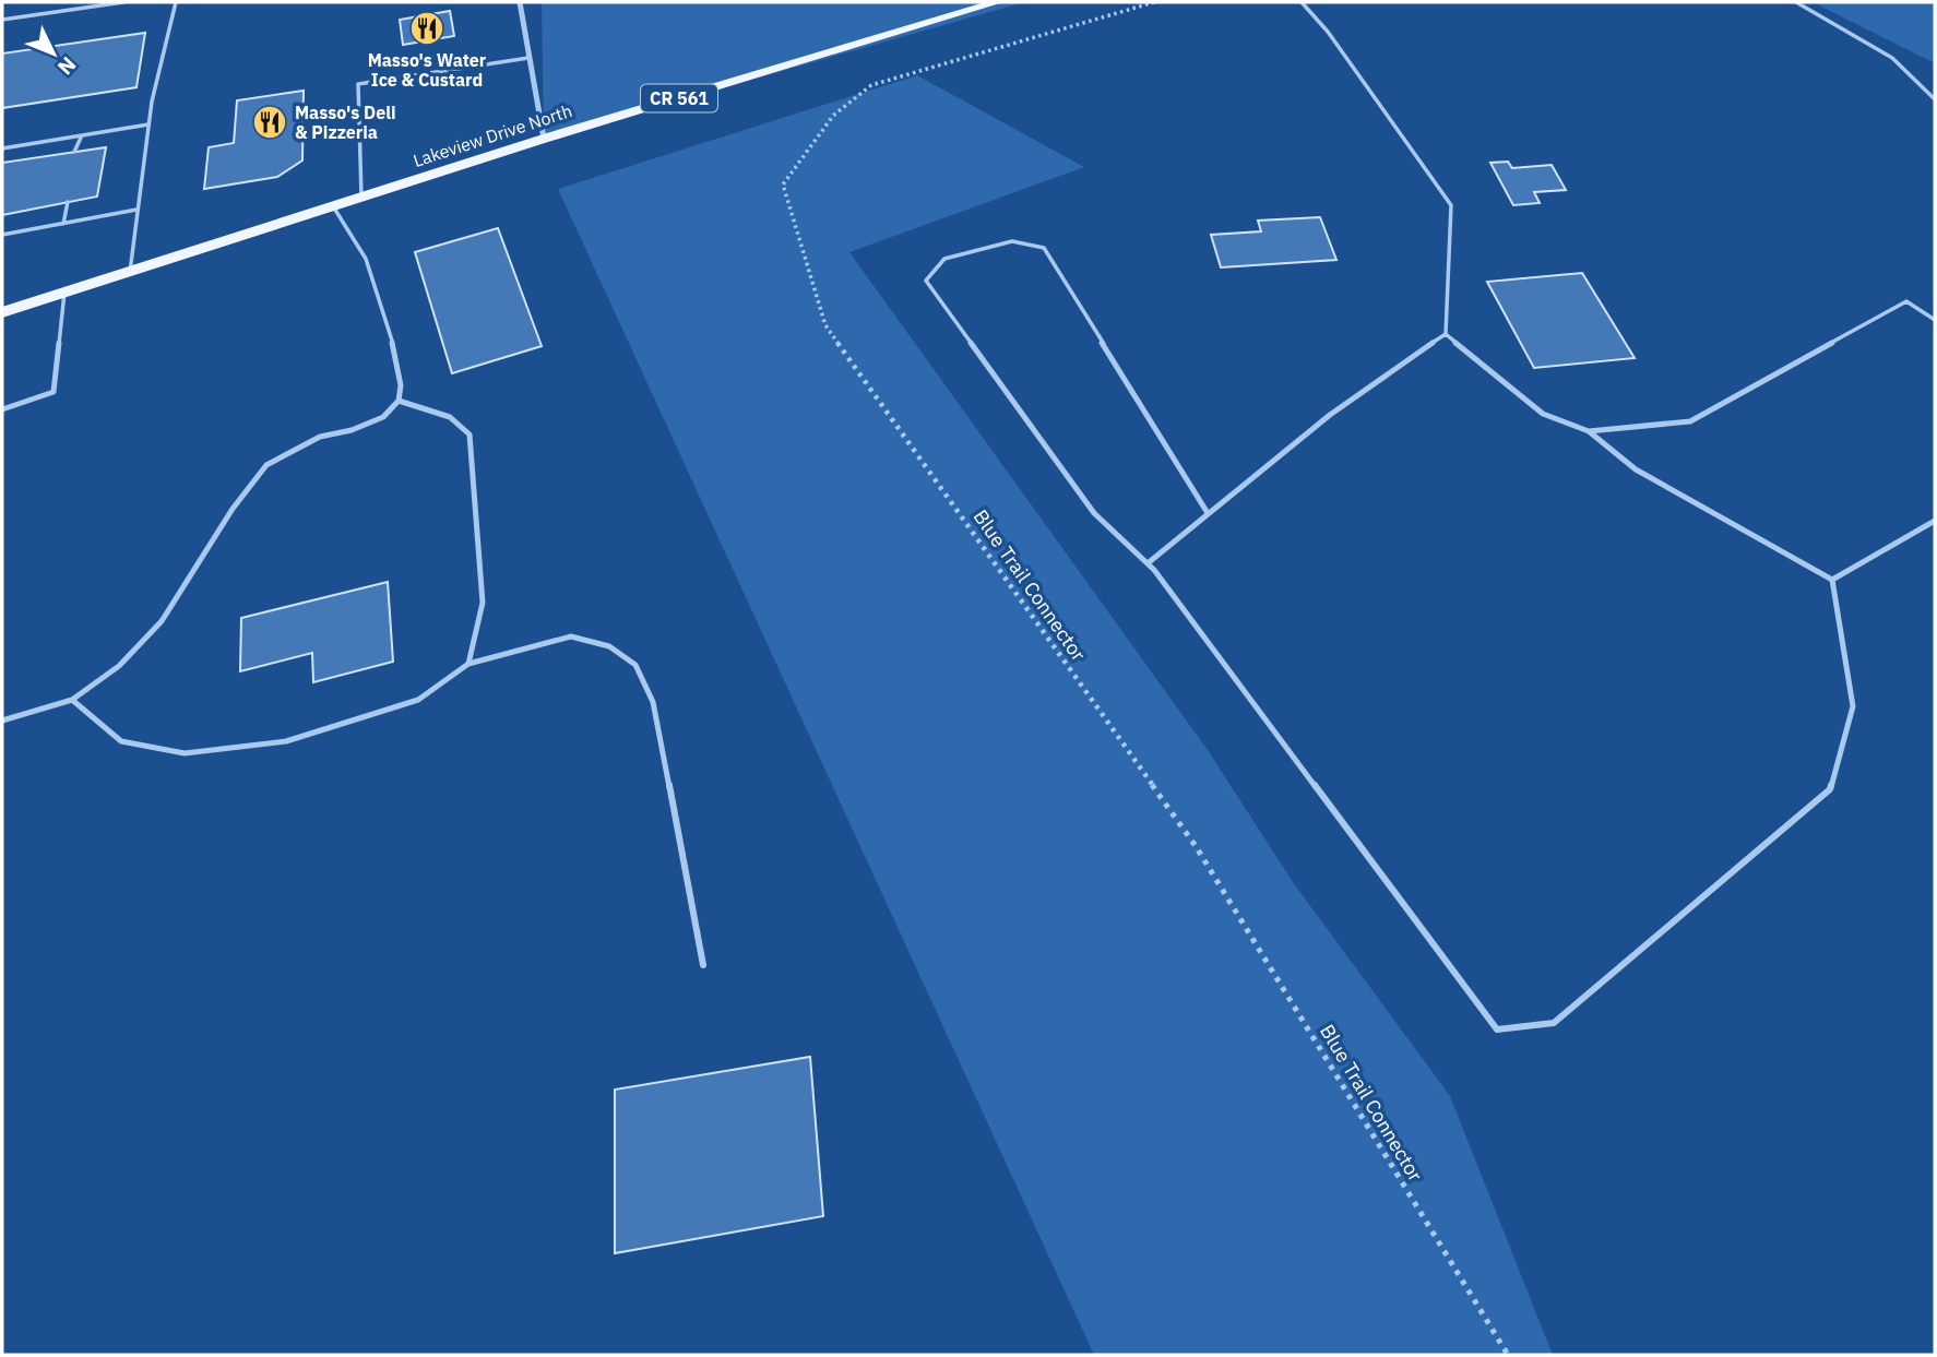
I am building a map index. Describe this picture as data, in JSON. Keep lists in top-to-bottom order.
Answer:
{
  "streets": {
    "main road": ["CR 561", "Lakeview Drive North"],
    "path": ["Blue Trail Connector"]
  },
  "places": {
    "restaurant": ["Masso's Water Ice & Custard", "Masso's Deli & Pizzeria"]
  },
  "north": "bottom right"
}
